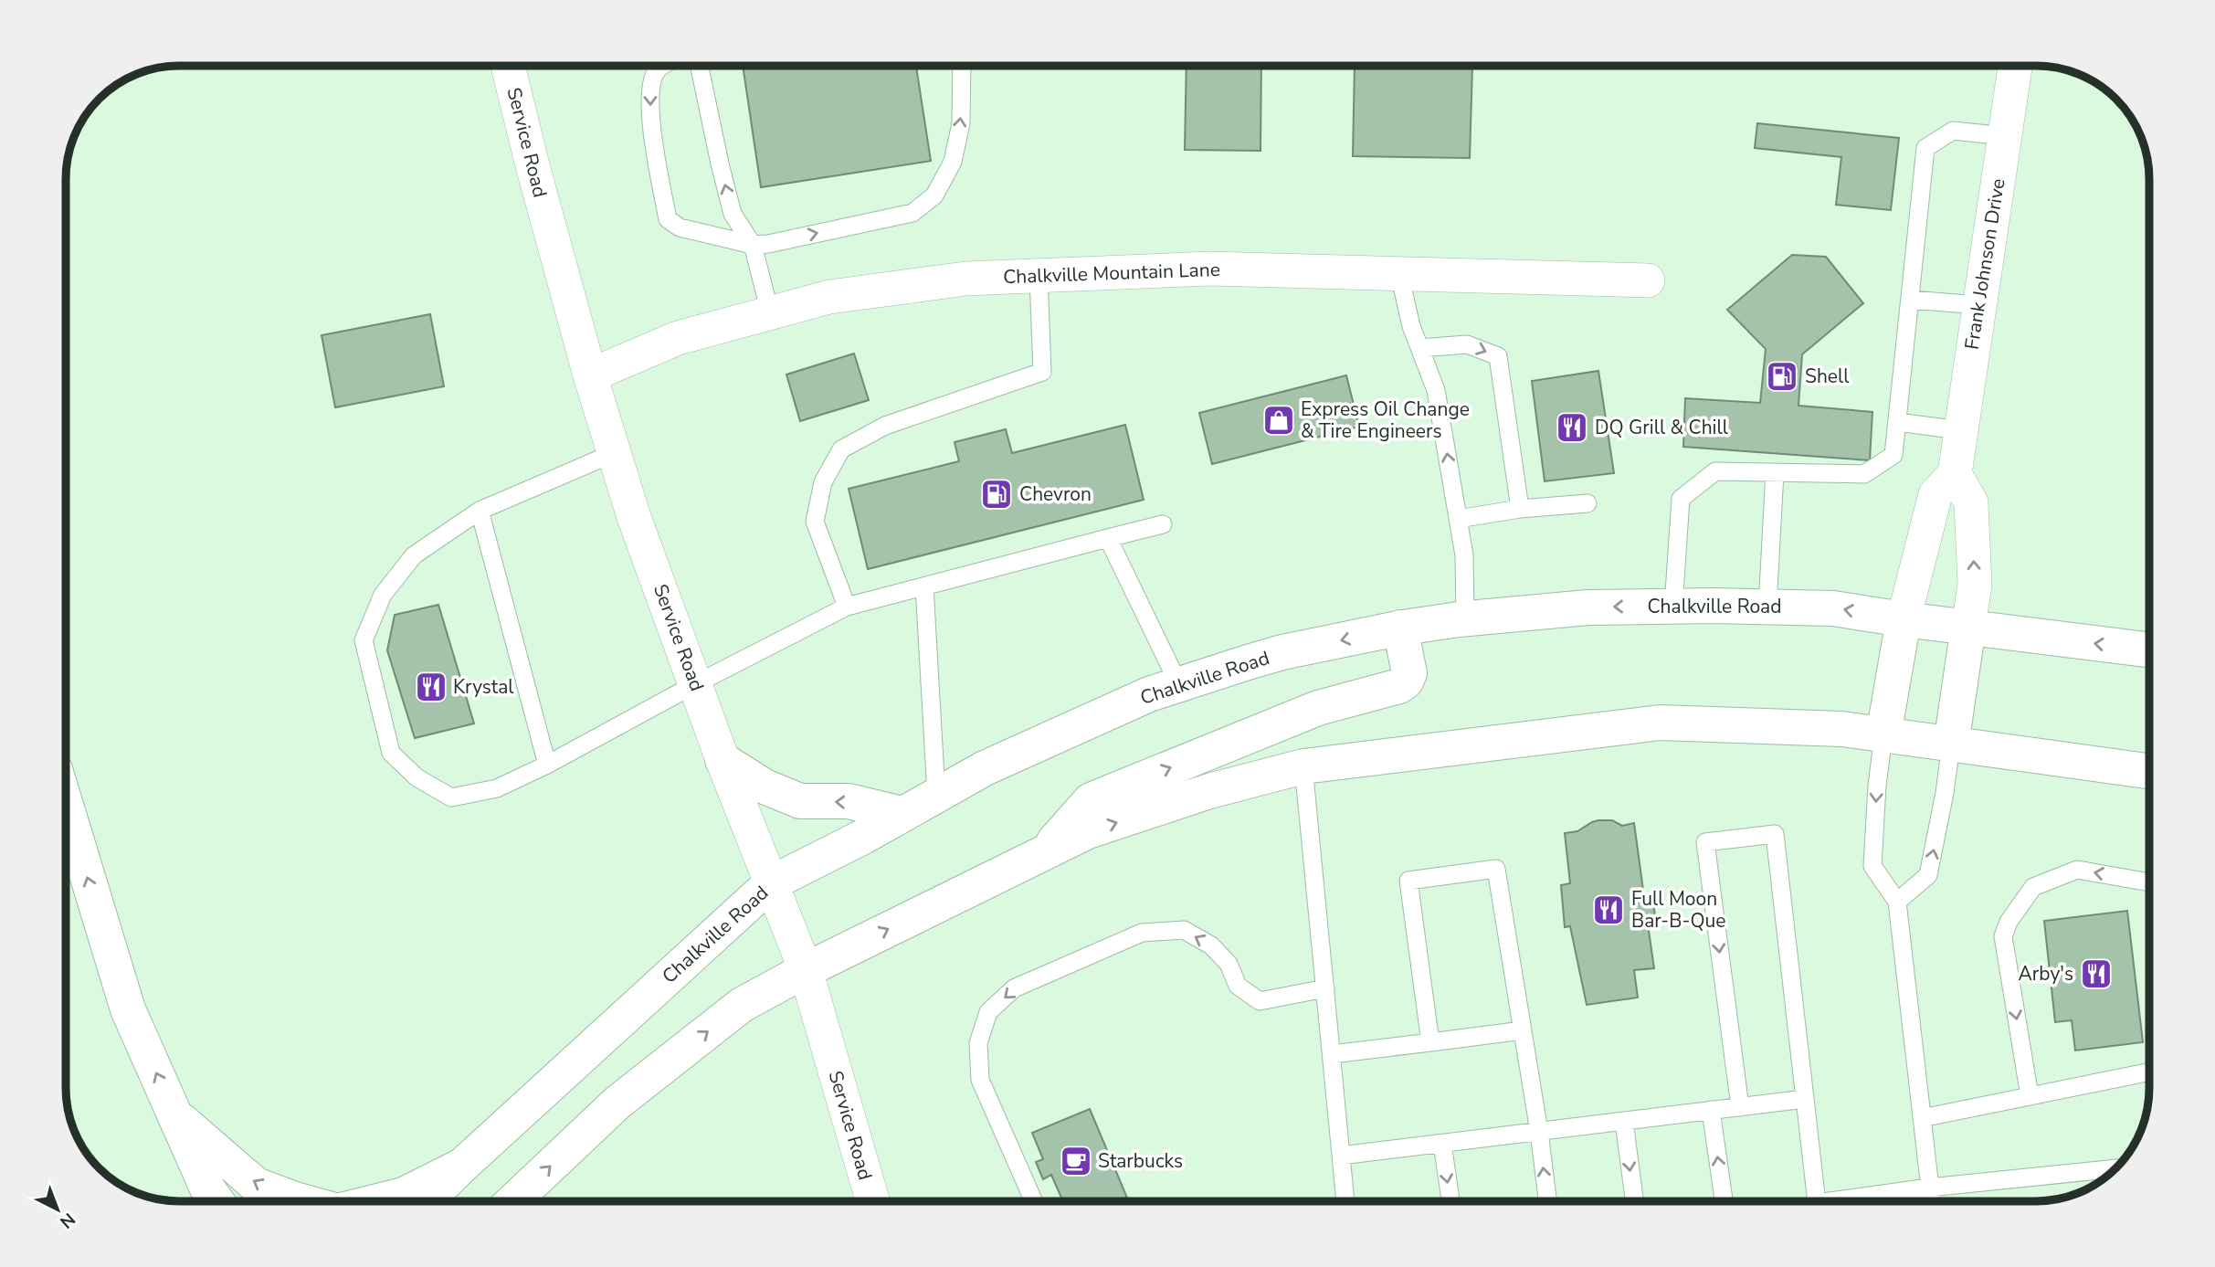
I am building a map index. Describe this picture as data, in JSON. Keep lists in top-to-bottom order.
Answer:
{
  "streets": {
    "main road": ["Chalkville Road"],
    "street": ["Service Road", "Frank Johnson Drive", "Chalkville Mountain Lane"]
  },
  "crossings": [
    ["Service Road", "Chalkville Mountain Lane"],
    ["Service Road", "Chalkville Road"]
  ],
  "places": {
    "fuel station": ["Shell", "Chevron"],
    "shop": ["Express Oil Change & Tire Engineers"],
    "restaurant": [
      "DQ Grill & Chill",
      "Krystal",
      "Full Moon Bar-B-Que",
      "Arby's"
    ],
    "cafe": ["Starbucks"]
  },
  "north": "bottom right"
}
